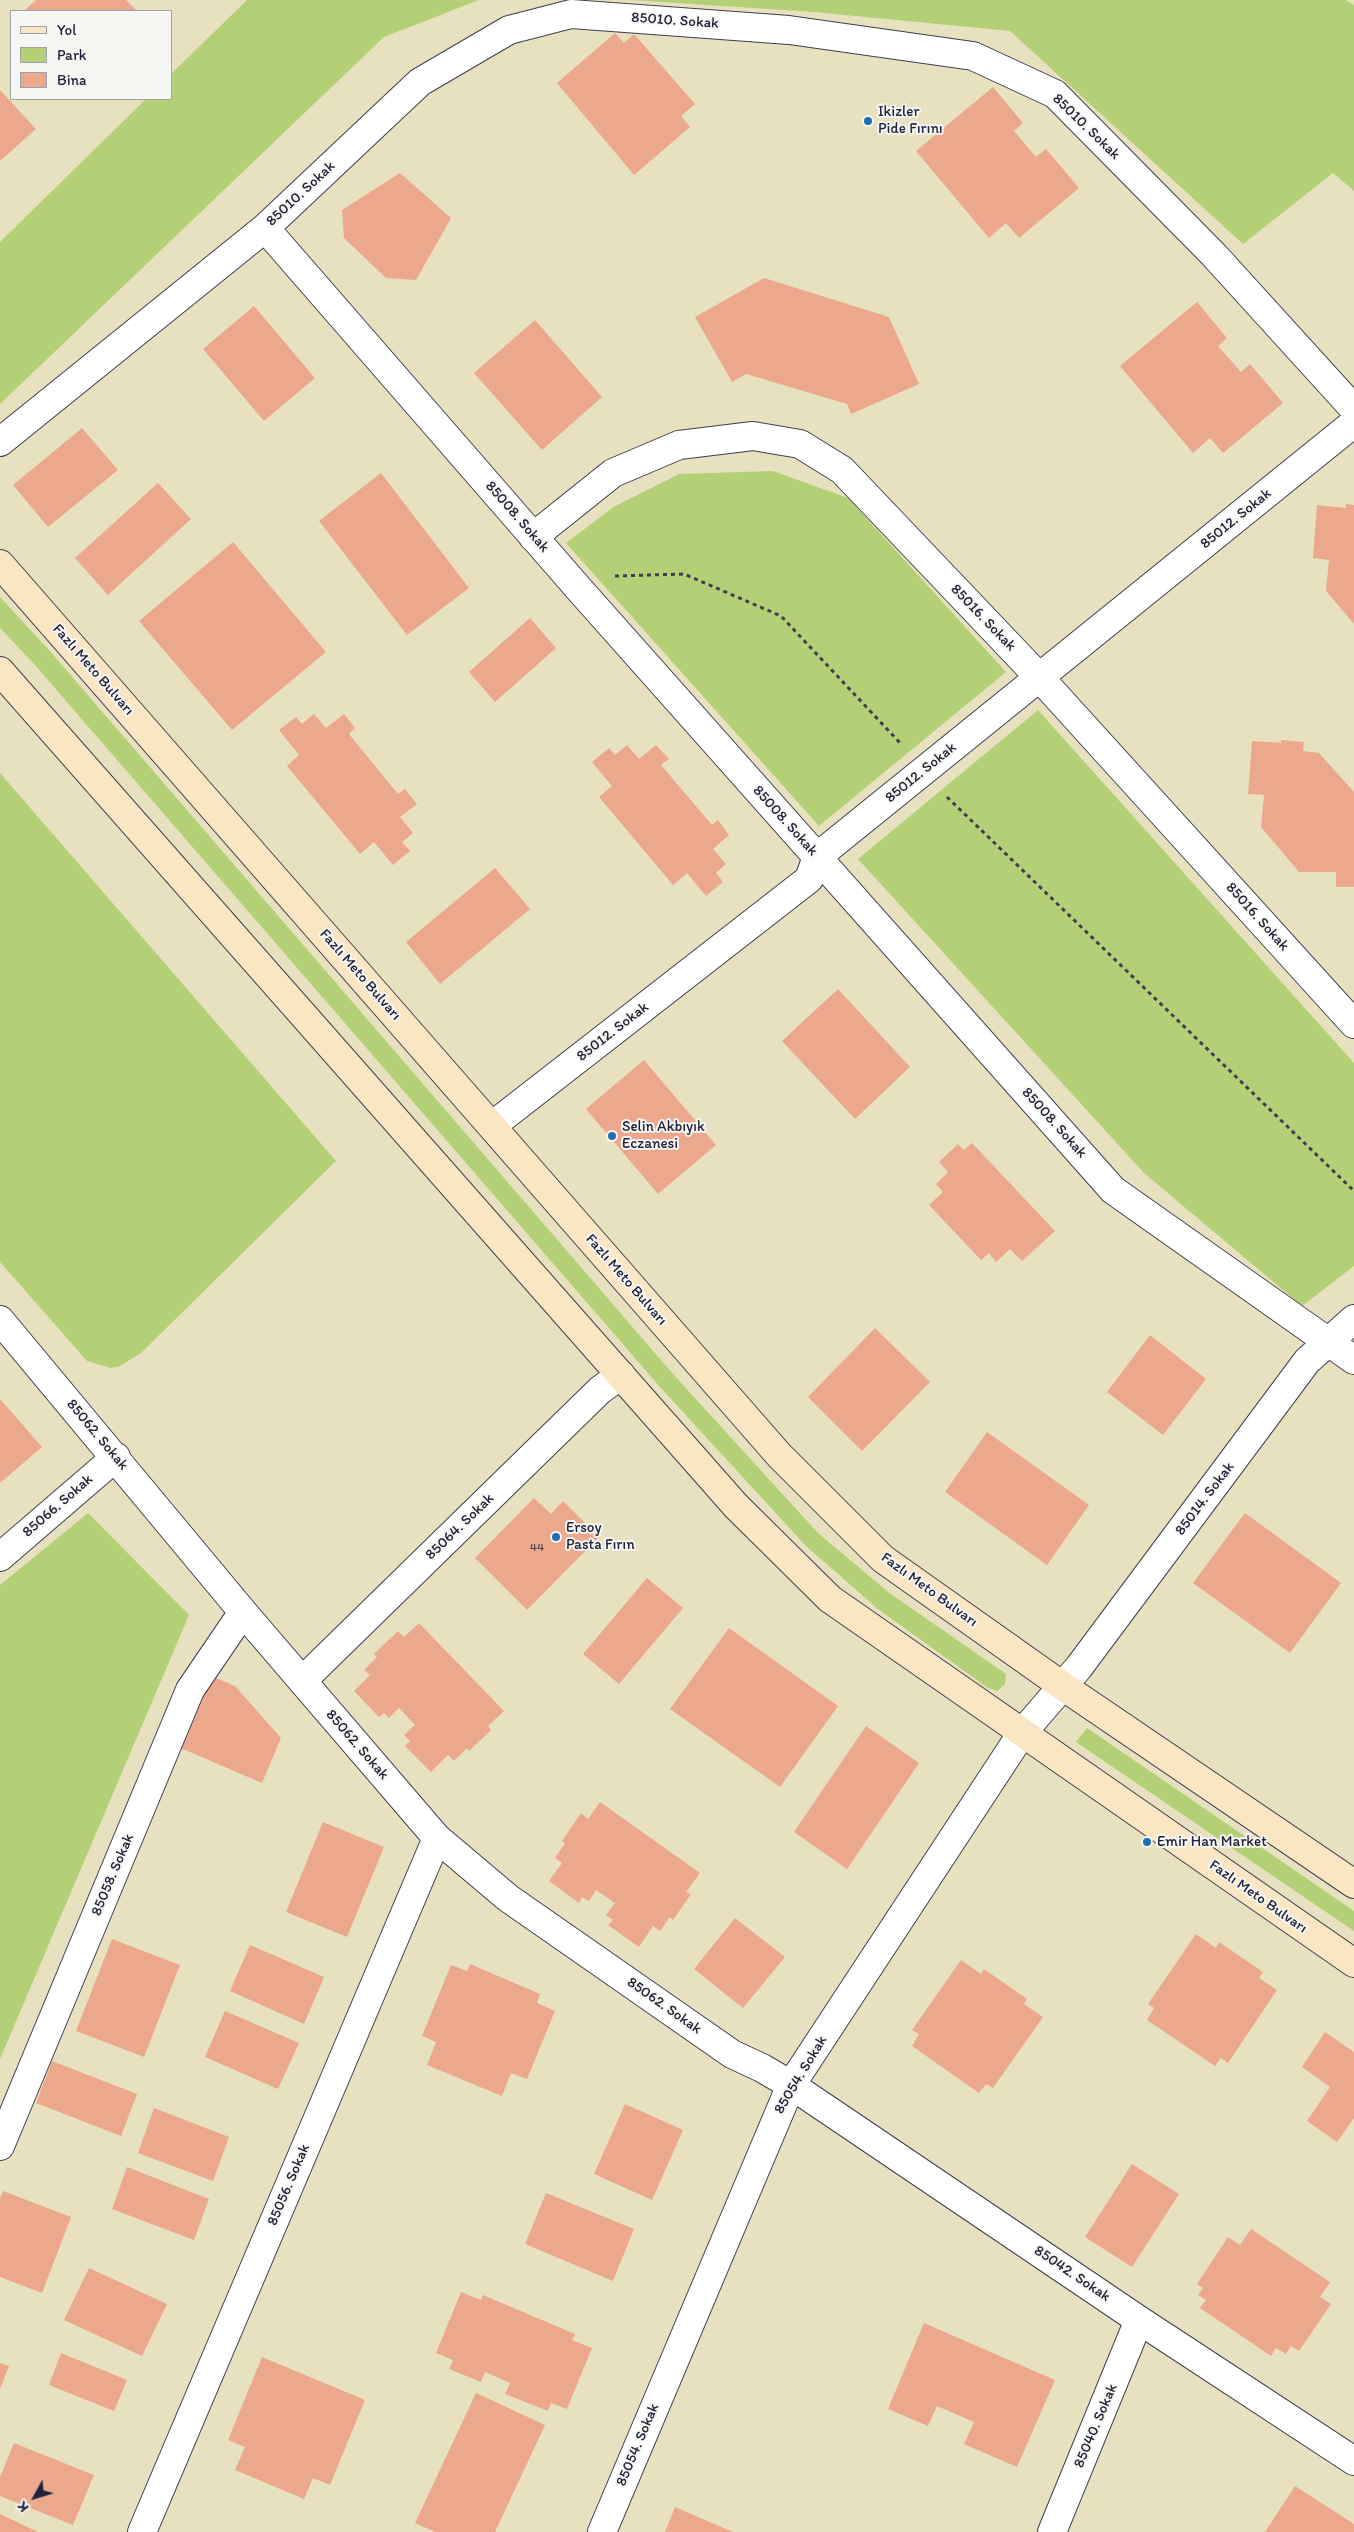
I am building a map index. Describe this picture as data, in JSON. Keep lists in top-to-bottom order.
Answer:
{
  "streets": {
    "main road": ["Fazlı Meto Bulvarı"],
    "street": [
      "85010. Sokak",
      "85008. Sokak",
      "85012. Sokak",
      "85016. Sokak",
      "85062. Sokak",
      "85014. Sokak",
      "85066. Sokak",
      "85064. Sokak",
      "85058. Sokak",
      "85054. Sokak",
      "85056. Sokak",
      "85042. Sokak",
      "85040. Sokak"
    ]
  },
  "crossings": [
    ["85010. Sokak", "85008. Sokak"],
    ["85008. Sokak", "85012. Sokak"],
    ["85008. Sokak", "85016. Sokak"],
    ["85008. Sokak", "85014. Sokak"],
    ["85012. Sokak", "85016. Sokak"],
    ["85012. Sokak", "Fazlı Meto Bulvarı"],
    ["Fazlı Meto Bulvarı", "85014. Sokak"],
    ["Fazlı Meto Bulvarı", "85064. Sokak"],
    ["Fazlı Meto Bulvarı", "85054. Sokak"],
    ["85062. Sokak", "85066. Sokak"],
    ["85062. Sokak", "85064. Sokak"],
    ["85062. Sokak", "85058. Sokak"],
    ["85062. Sokak", "85054. Sokak"],
    ["85062. Sokak", "85056. Sokak"],
    ["85062. Sokak", "85042. Sokak"],
    ["85014. Sokak", "85054. Sokak"],
    ["85054. Sokak", "85042. Sokak"],
    ["85042. Sokak", "85040. Sokak"]
  ],
  "places": [
    "Ikizler Pide Fırını",
    "Selin Akbıyık Eczanesi",
    "Ersoy Pasta Fırın",
    "Emir Han Market"
  ],
  "house_numbers": ["44"],
  "legend": ["Yol", "Park", "Bina"],
  "north": "bottom left"
}
